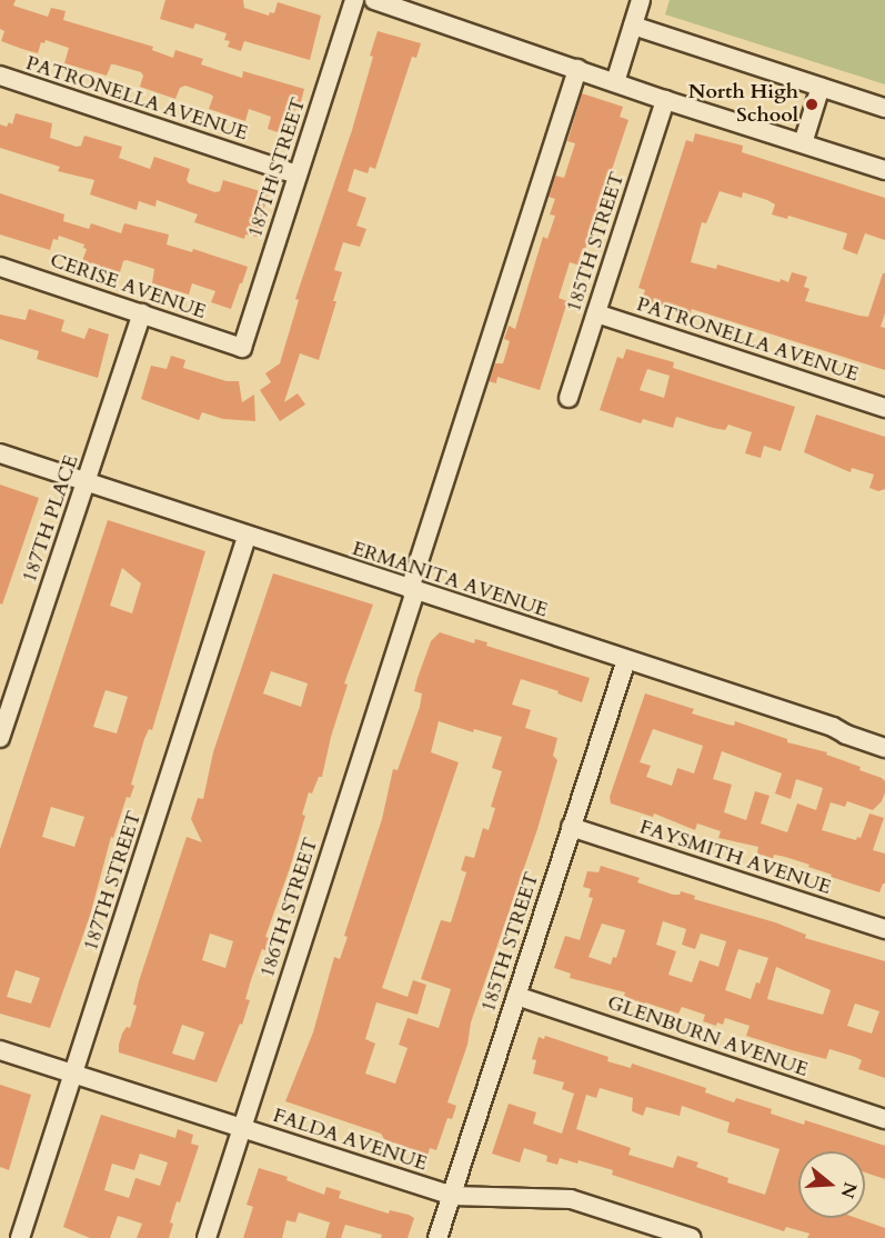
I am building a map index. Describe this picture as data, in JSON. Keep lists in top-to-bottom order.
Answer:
{
  "streets": {
    "street": [
      "PATRONELLA AVENUE",
      "187TH STREET",
      "185TH STREET",
      "CERISE AVENUE",
      "187TH PLACE",
      "ERMANITA AVENUE",
      "FAYSMITH AVENUE",
      "186TH STREET",
      "GLENBURN AVENUE",
      "FALDA AVENUE"
    ]
  },
  "crossings": [
    ["PATRONELLA AVENUE", "187TH STREET"],
    ["PATRONELLA AVENUE", "185TH STREET"],
    ["187TH STREET", "CERISE AVENUE"],
    ["187TH STREET", "ERMANITA AVENUE"],
    ["187TH STREET", "FALDA AVENUE"],
    ["185TH STREET", "ERMANITA AVENUE"],
    ["185TH STREET", "FAYSMITH AVENUE"],
    ["185TH STREET", "GLENBURN AVENUE"],
    ["185TH STREET", "FALDA AVENUE"],
    ["CERISE AVENUE", "187TH PLACE"],
    ["187TH PLACE", "ERMANITA AVENUE"],
    ["ERMANITA AVENUE", "186TH STREET"],
    ["186TH STREET", "FALDA AVENUE"]
  ],
  "places": ["North High School"],
  "north": "right"
}
